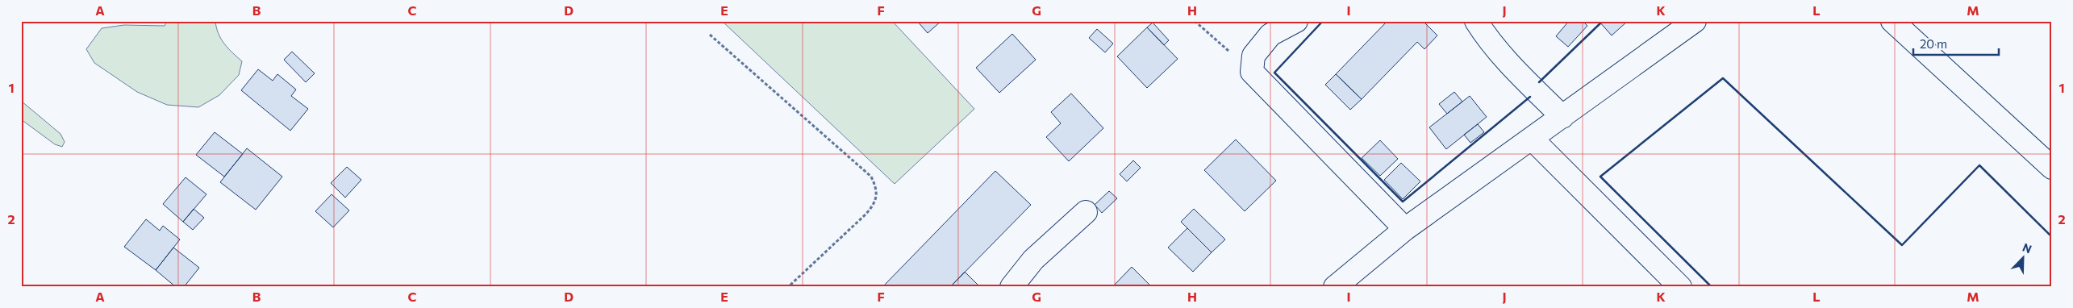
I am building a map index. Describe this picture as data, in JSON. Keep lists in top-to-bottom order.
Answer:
{
  "scale_bar": "20 m",
  "north": "top right",
  "grid": {
    "columns": [
      "A",
      "B",
      "C",
      "D",
      "E",
      "F",
      "G",
      "H",
      "I",
      "J",
      "K",
      "L",
      "M"
    ],
    "rows": ["1", "2"]
  }
}
